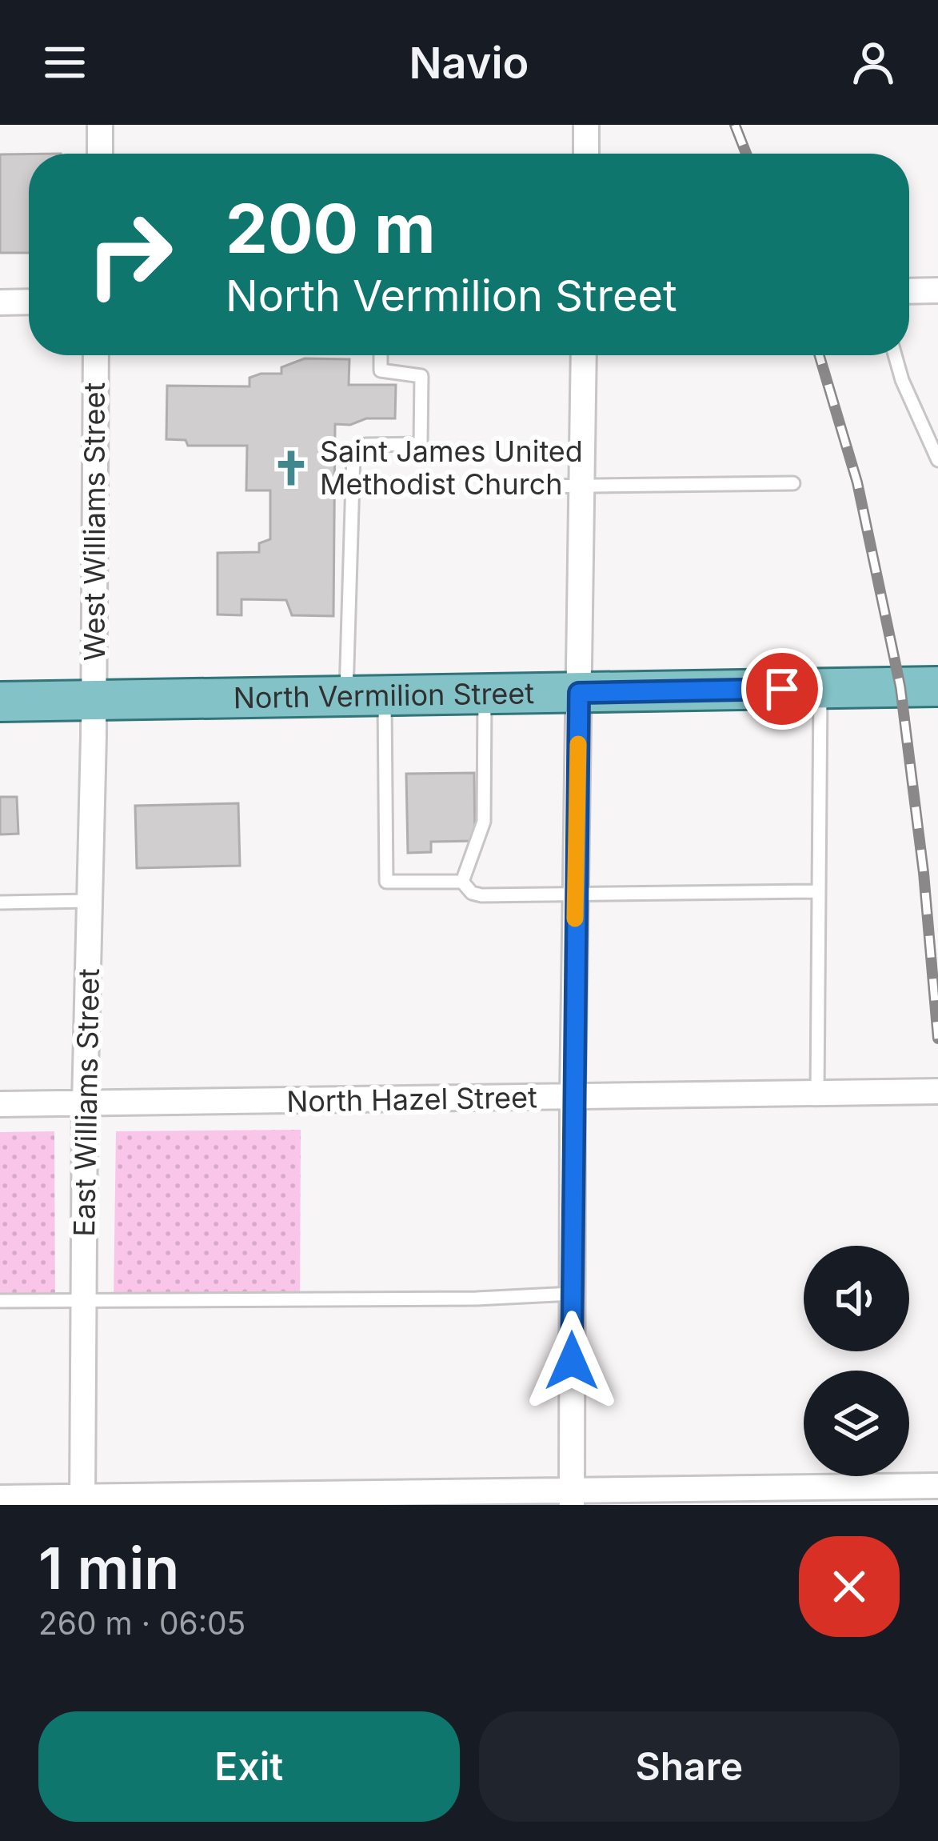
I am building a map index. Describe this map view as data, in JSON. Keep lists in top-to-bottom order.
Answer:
{
  "streets": {
    "main road": ["North Vermilion Street"],
    "street": ["West Williams Street", "North Hazel Street", "East Williams Street"]
  },
  "crossings": [
    ["West Williams Street", "North Vermilion Street"],
    ["West Williams Street", "East Williams Street"],
    ["North Vermilion Street", "East Williams Street"],
    ["North Hazel Street", "East Williams Street"]
  ],
  "places": {
    "church": ["Saint James United Methodist Church"]
  },
  "page": {
    "header": "Navio",
    "turn": ["200 m", "North Vermilion Street"],
    "heading": ["1 min", "260 m · 06:05"],
    "buttons": ["Exit", "Share"]
  }
}
